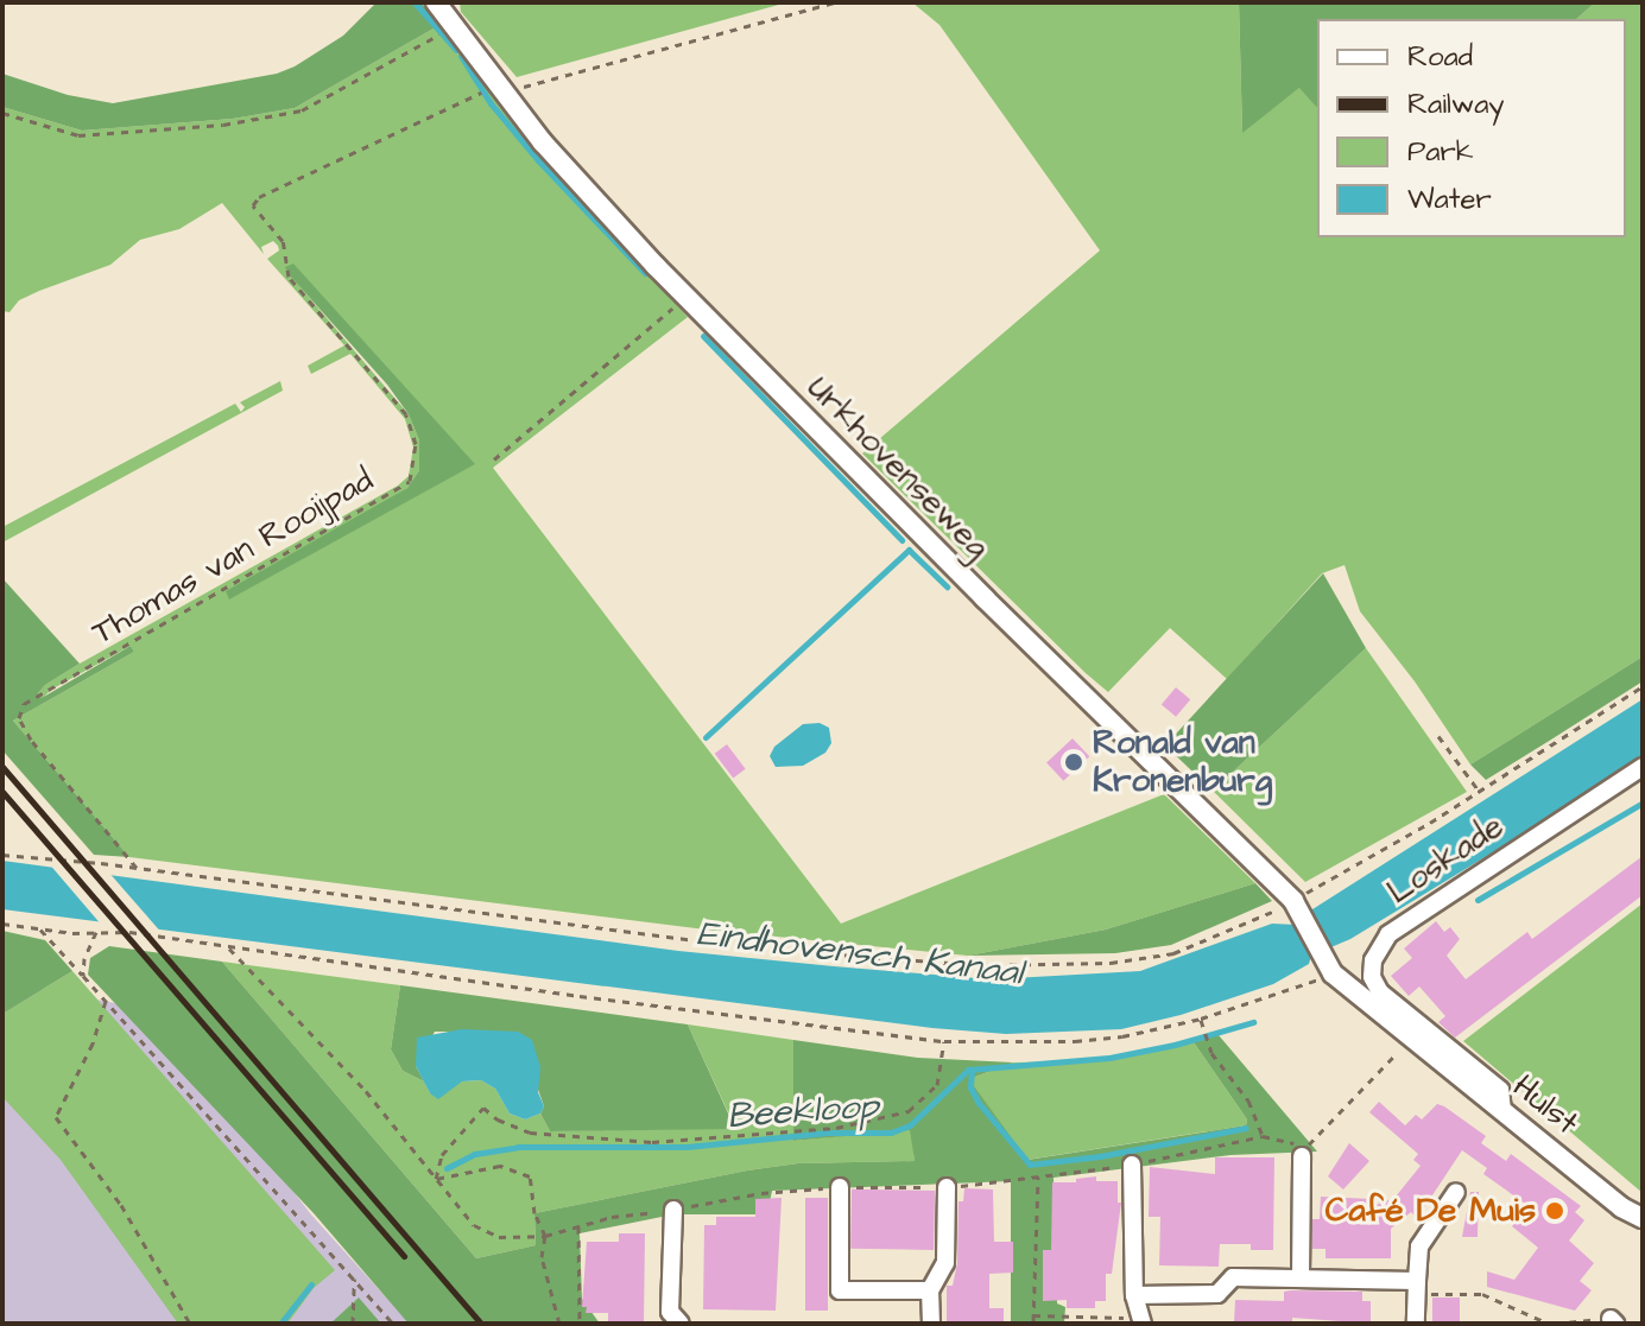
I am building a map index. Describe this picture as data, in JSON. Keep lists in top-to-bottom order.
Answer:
{
  "streets": {
    "street": ["Urkhovenseweg", "Loskade", "Hulst"],
    "path": ["Thomas van Rooijpad"]
  },
  "crossings": [
    ["Urkhovenseweg", "Hulst"],
    ["Loskade", "Hulst"]
  ],
  "water": ["Eindhovensch Kanaal", "Beekloop"],
  "places": ["Ronald van Kronenburg", "Café De Muis"],
  "legend": [
    "Road",
    "Railway",
    "Park",
    "Water"
  ]
}
